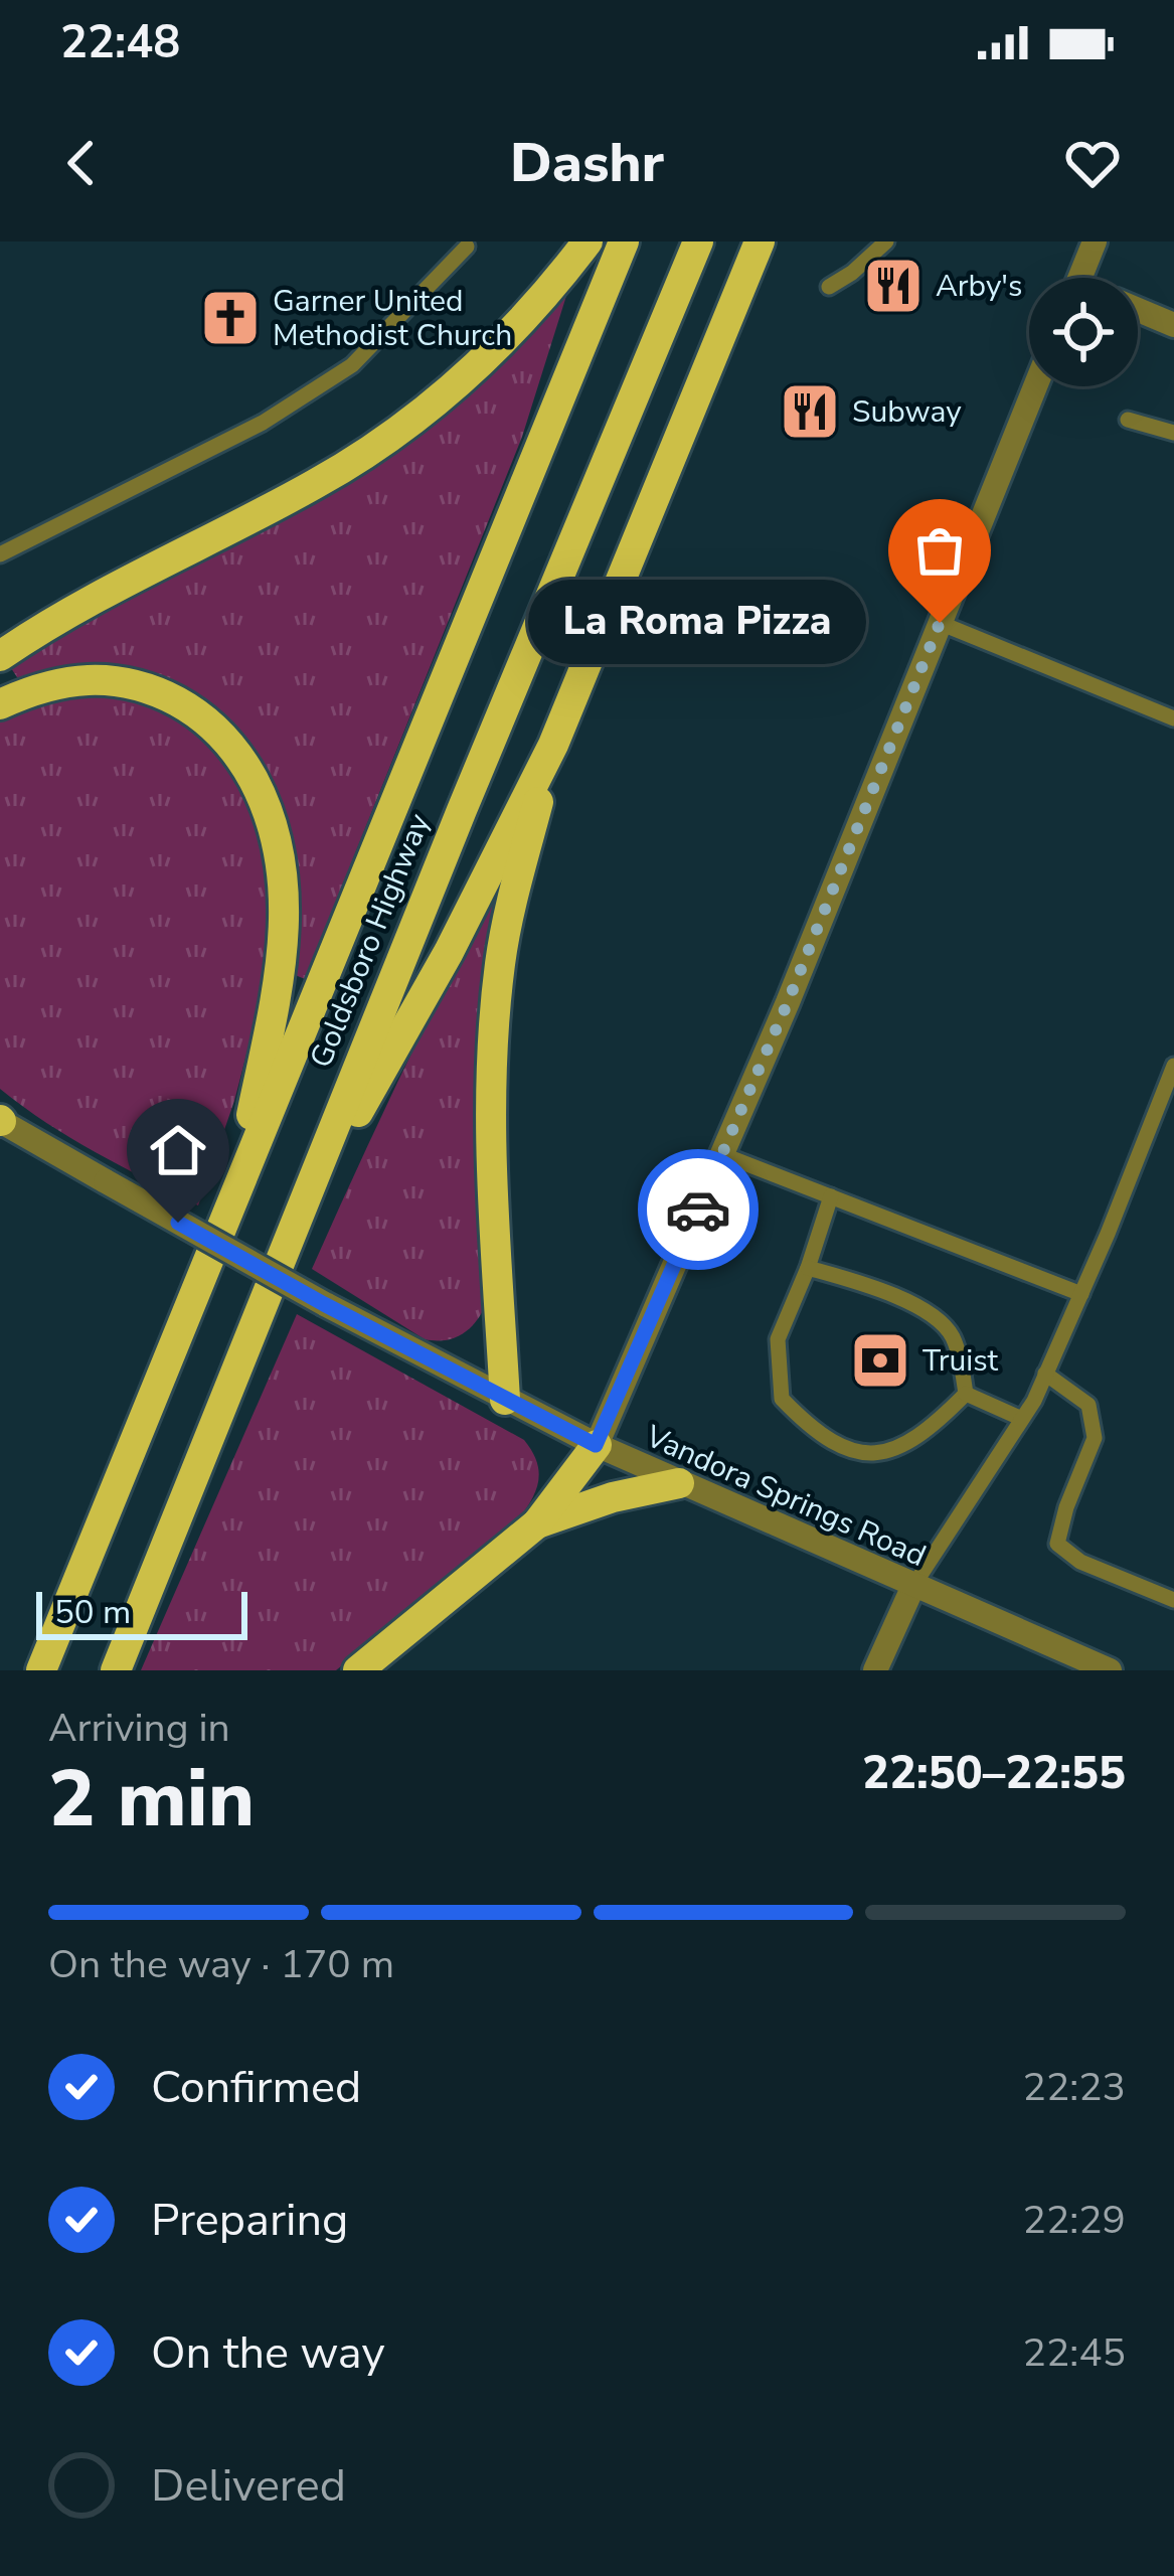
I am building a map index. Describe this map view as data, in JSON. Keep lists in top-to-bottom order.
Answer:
{
  "streets": {
    "main road": ["Goldsboro Highway"],
    "street": ["Vandora Springs Road"]
  },
  "places": {
    "restaurant": ["Arby's", "Subway"],
    "church": ["Garner United Methodist Church"],
    "other": ["La Roma Pizza"],
    "bank": ["Truist"]
  },
  "scale_bar": "50 m",
  "page": {
    "status": "22:48",
    "header": "Dashr",
    "bubble": "La Roma Pizza",
    "scale": "50 m",
    "heading": ["2 min", "Arriving in", "22:50–22:55"],
    "bar": "On the way · 170 m",
    "list": [
      ["Confirmed", "22:23"],
      ["Preparing", "22:29"],
      ["On the way", "22:45"],
      "Delivered"
    ]
  }
}
